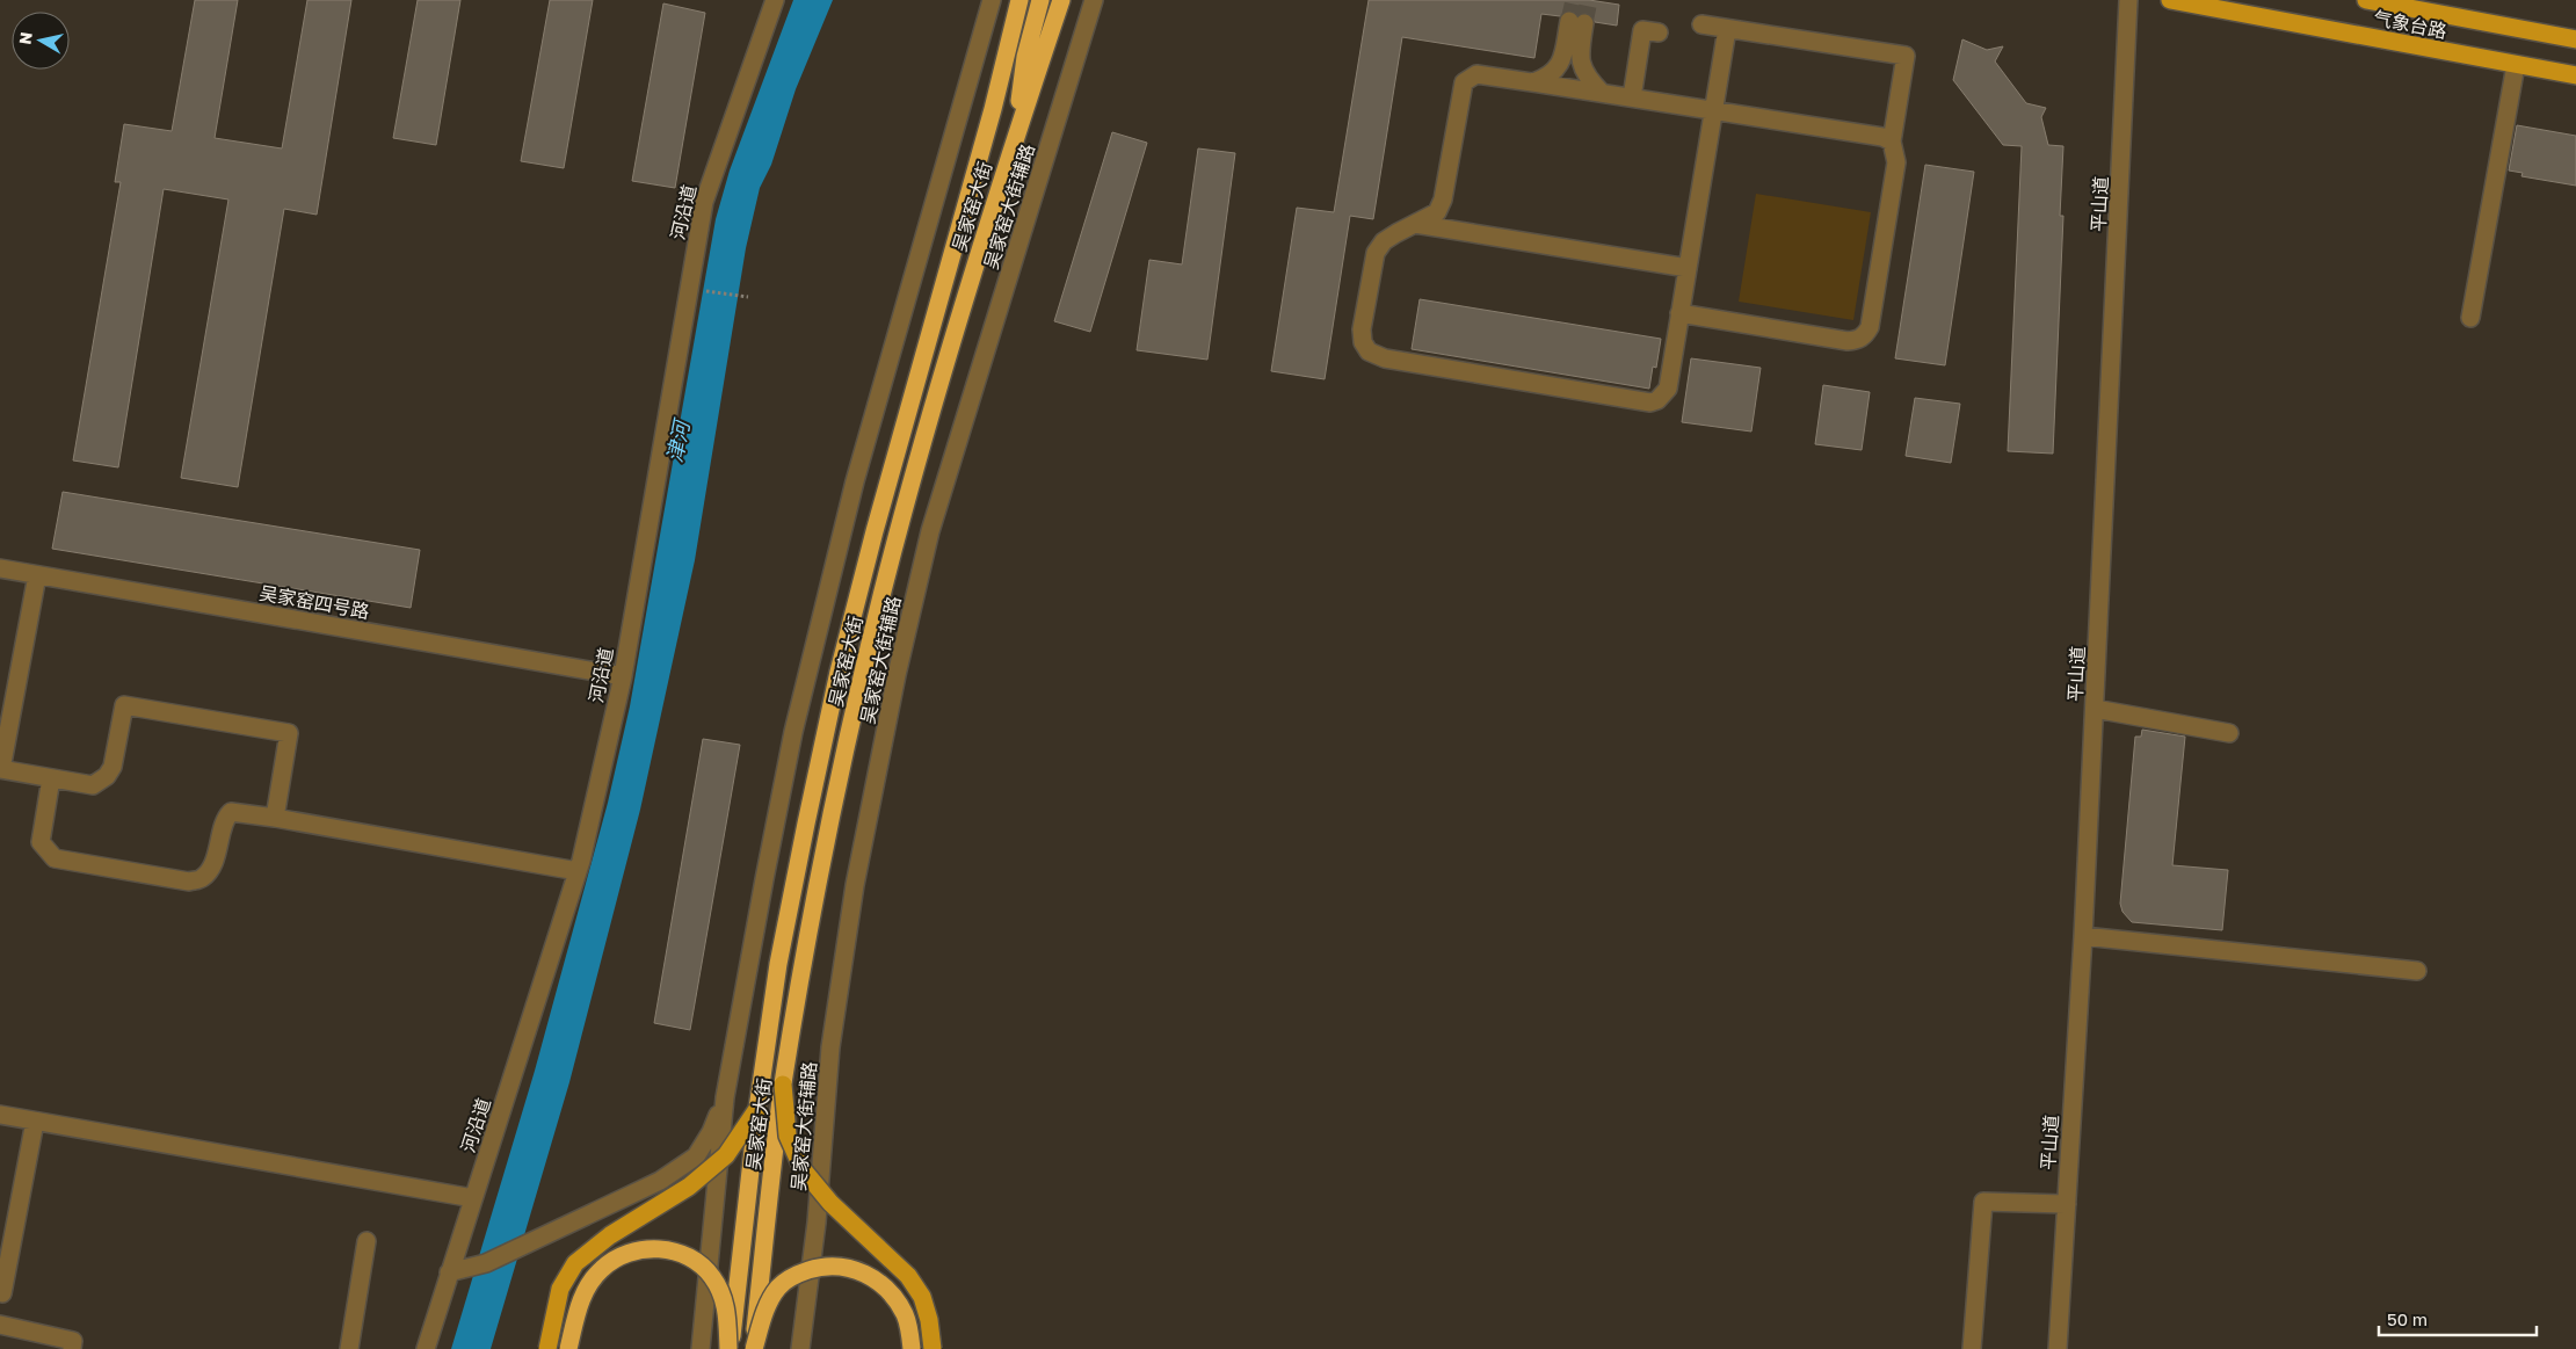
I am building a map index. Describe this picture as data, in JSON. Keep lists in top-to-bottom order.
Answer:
{
  "streets": {
    "highway": ["吴家窑大街"],
    "main road": ["气象台路"],
    "street": [
      "平山道",
      "吴家窑大街辅路",
      "河沿道",
      "吴家窑四号路"
    ]
  },
  "crossings": [
    ["河沿道", "吴家窑四号路"]
  ],
  "water": ["津河"],
  "scale_bar": "50 m",
  "north": "left"
}
